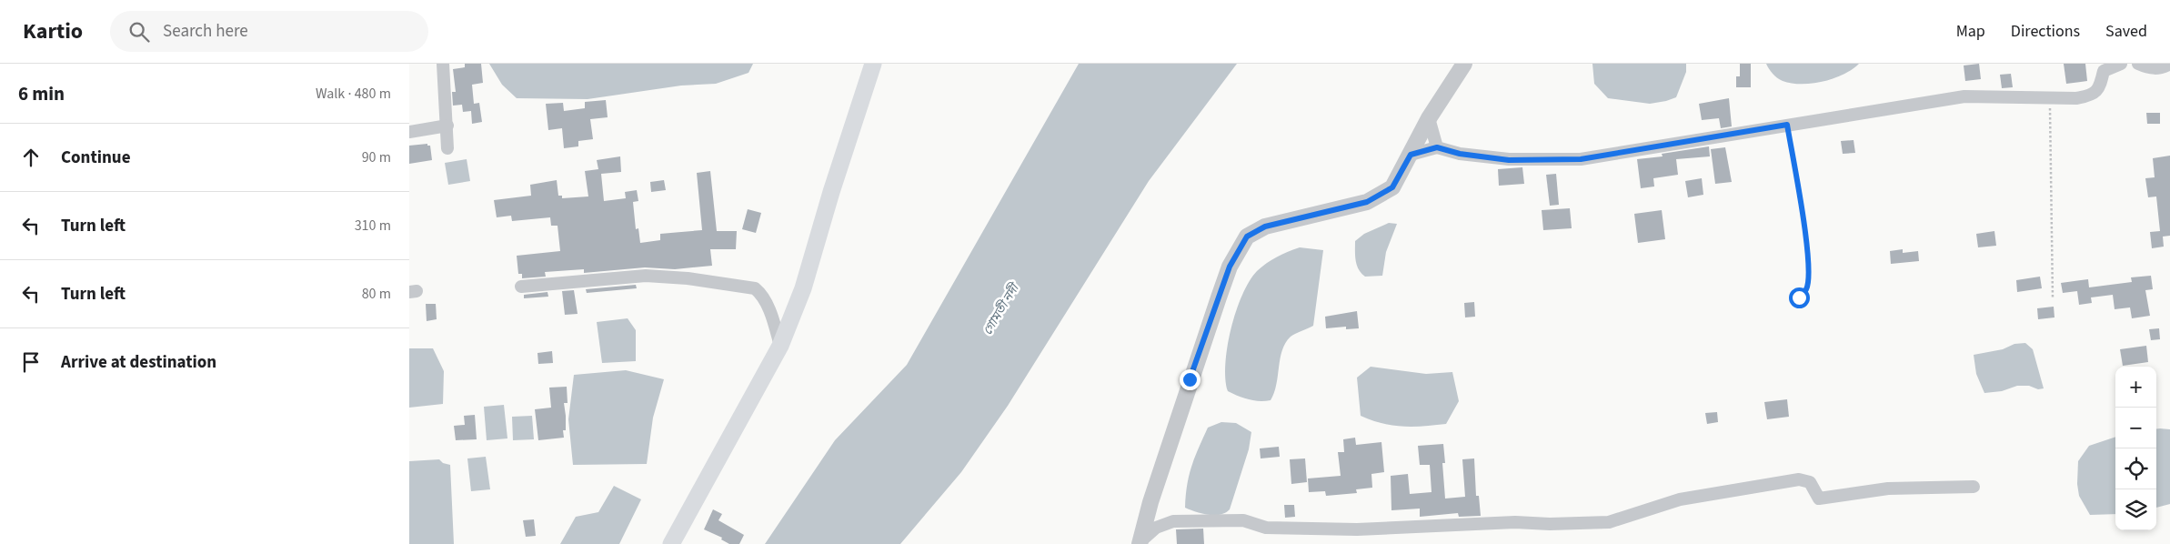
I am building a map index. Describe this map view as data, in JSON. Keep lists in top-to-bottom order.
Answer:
{
  "water": ["গোমতী নদী"],
  "page": {
    "header": "Kartio",
    "search": "Search here",
    "nav": ["Map", "Directions", "Saved"],
    "heading": ["6 min", "Walk · 480 m"],
    "list": [
      ["Continue", "90 m"],
      ["Turn left", "310 m"],
      ["Turn left", "80 m"],
      "Arrive at destination"
    ],
    "map_buttons": ["+", "−"]
  }
}
